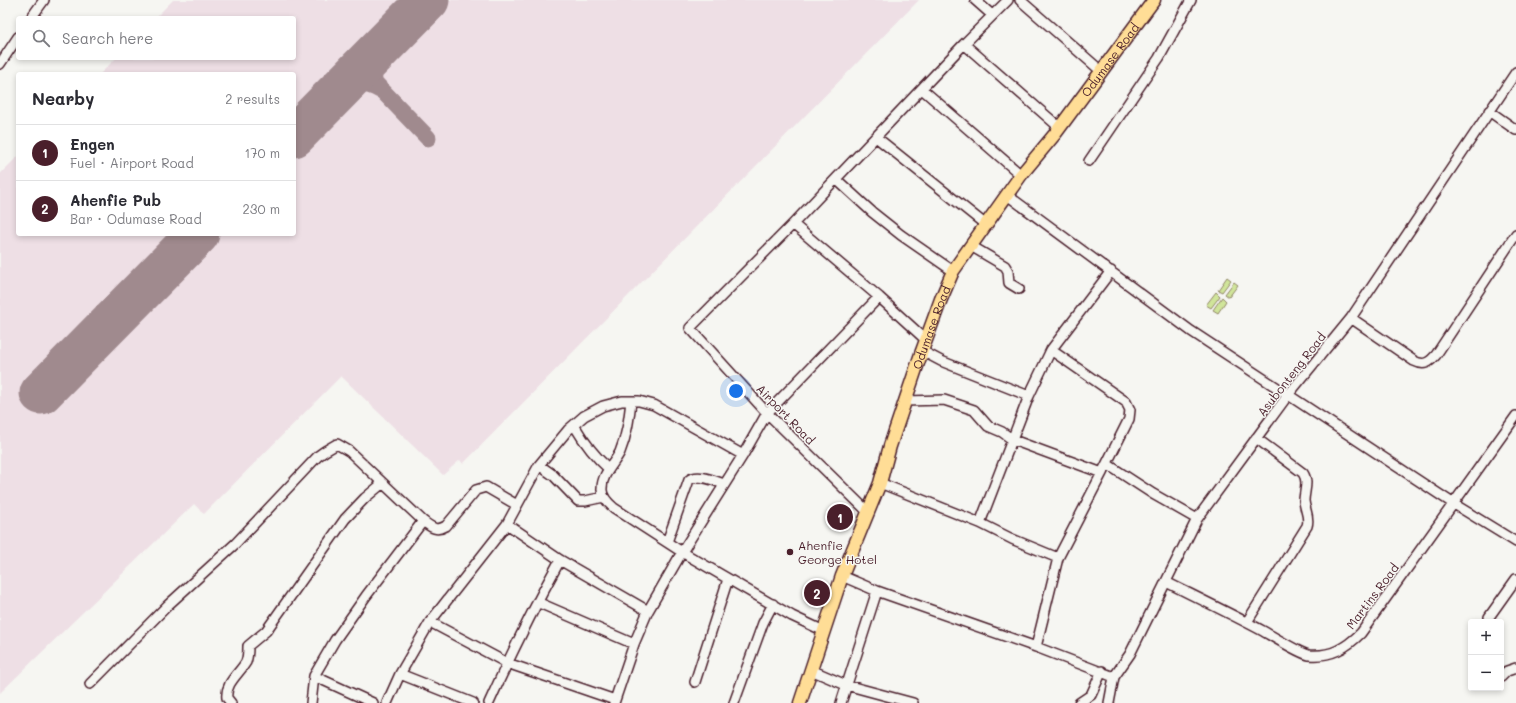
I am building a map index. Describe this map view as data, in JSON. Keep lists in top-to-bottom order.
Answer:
{
  "streets": {
    "main road": ["Odumase Road"],
    "street": ["Asubonteng Road", "Airport Road", "Martins Road"]
  },
  "crossings": [
    ["Odumase Road", "Airport Road"],
    ["Asubonteng Road", "Martins Road"]
  ],
  "places": ["Ahenfie George Hotel"],
  "page": {
    "search": "Search here",
    "heading": ["Nearby", "2 results"],
    "list": [
      {
        "mark": "1",
        "name": "Engen",
        "note": "Fuel · Airport Road",
        "value": "170 m"
      },
      {
        "mark": "2",
        "name": "Ahenfie Pub",
        "note": "Bar · Odumase Road",
        "value": "230 m"
      }
    ],
    "pins": ["1", "2"],
    "map_buttons": ["+", "−"]
  }
}
